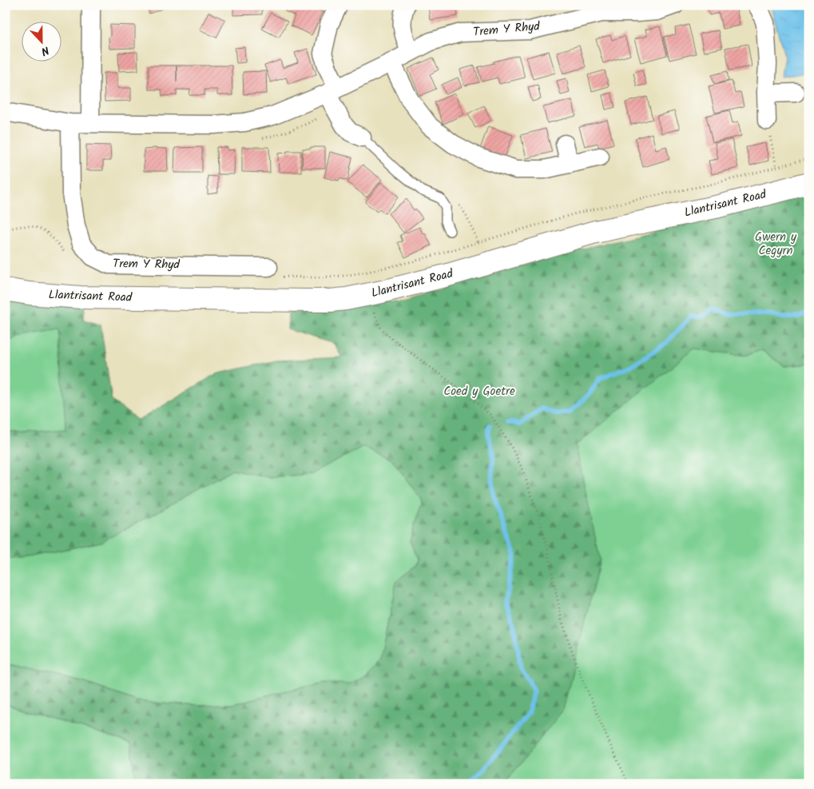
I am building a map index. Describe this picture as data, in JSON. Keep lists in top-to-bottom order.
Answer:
{
  "streets": {
    "main road": ["Llantrisant Road"],
    "street": ["Trem Y Rhyd"]
  },
  "parks": ["Gwern y Cegyrn", "Coed y Goetre"],
  "north": "bottom"
}
